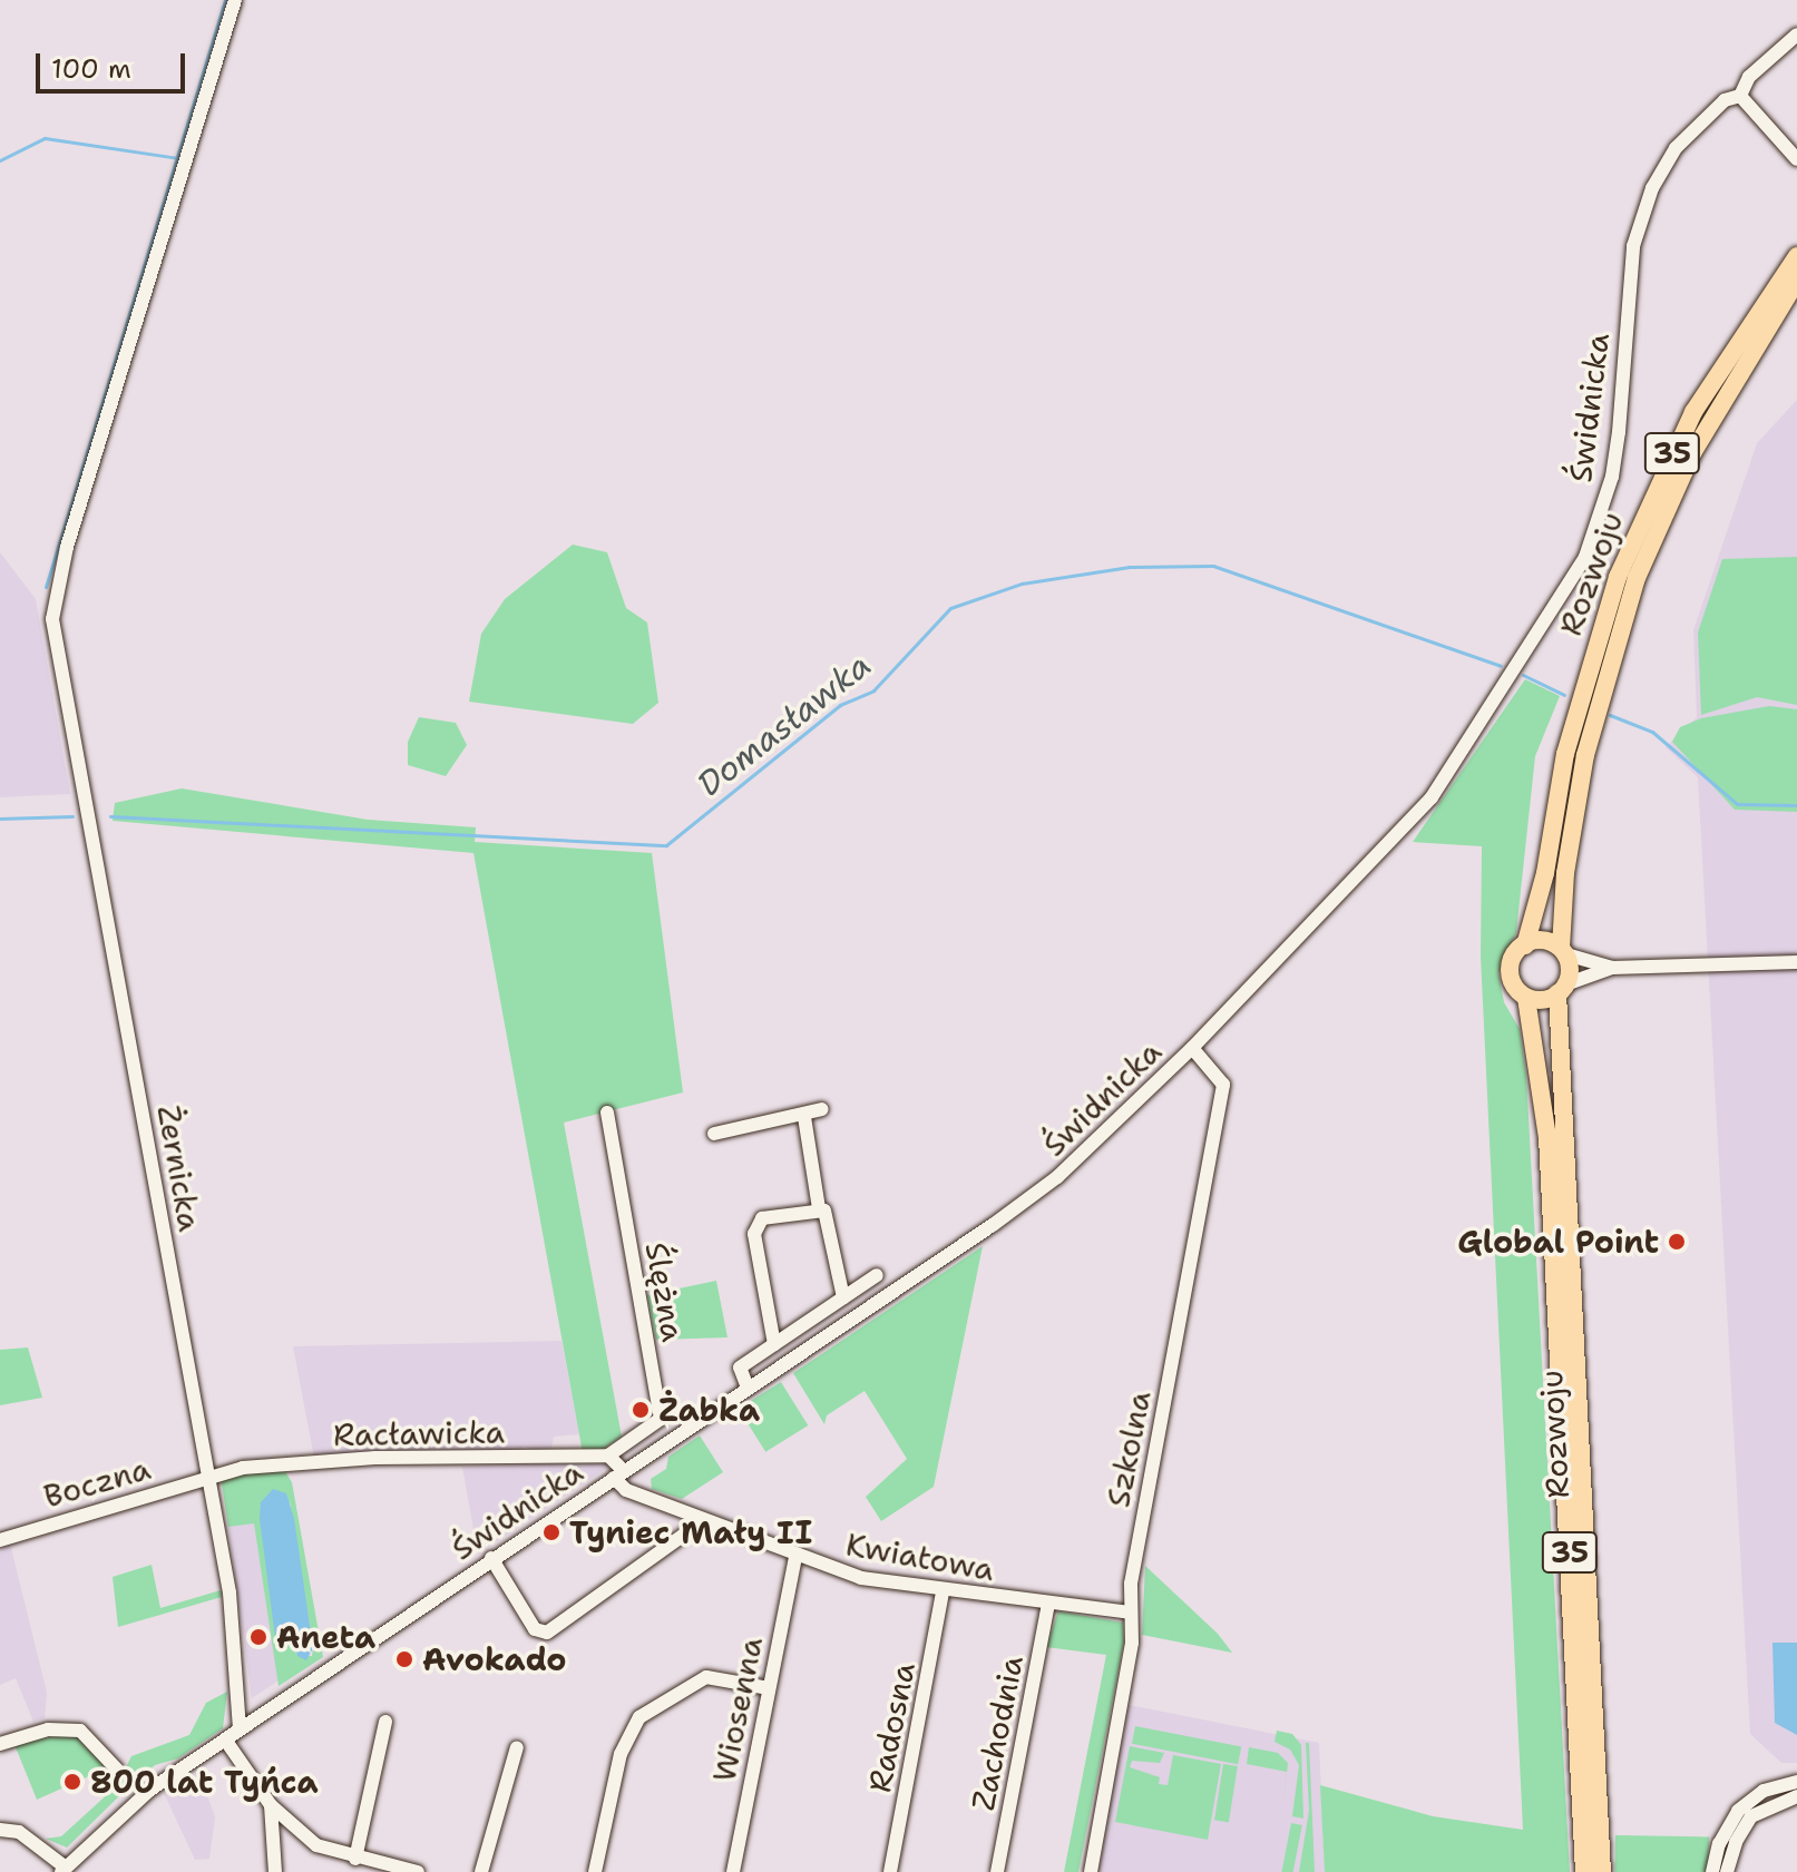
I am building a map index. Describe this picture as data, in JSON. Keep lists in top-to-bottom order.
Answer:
{
  "streets": {
    "main road": ["35", "Rozwoju"],
    "street": [
      "Świdnicka",
      "Żernicka",
      "Ślężna",
      "Racławicka",
      "Szkolna",
      "Boczna",
      "Kwiatowa",
      "Wiosenna",
      "Radosna",
      "Zachodnia"
    ]
  },
  "crossings": [
    ["Świdnicka", "Żernicka"],
    ["Świdnicka", "Szkolna"],
    ["Świdnicka", "Kwiatowa"],
    ["35", "Rozwoju"],
    ["Żernicka", "Racławicka"],
    ["Żernicka", "Boczna"],
    ["Ślężna", "Racławicka"],
    ["Racławicka", "Boczna"],
    ["Szkolna", "Kwiatowa"],
    ["Kwiatowa", "Wiosenna"],
    ["Kwiatowa", "Radosna"],
    ["Kwiatowa", "Zachodnia"]
  ],
  "water": ["Domasławka"],
  "places": [
    "Global Point",
    "Żabka",
    "Tyniec Mały II",
    "Aneta",
    "Avokado",
    "800 lat Tyńca"
  ],
  "scale_bar": "100 m"
}
